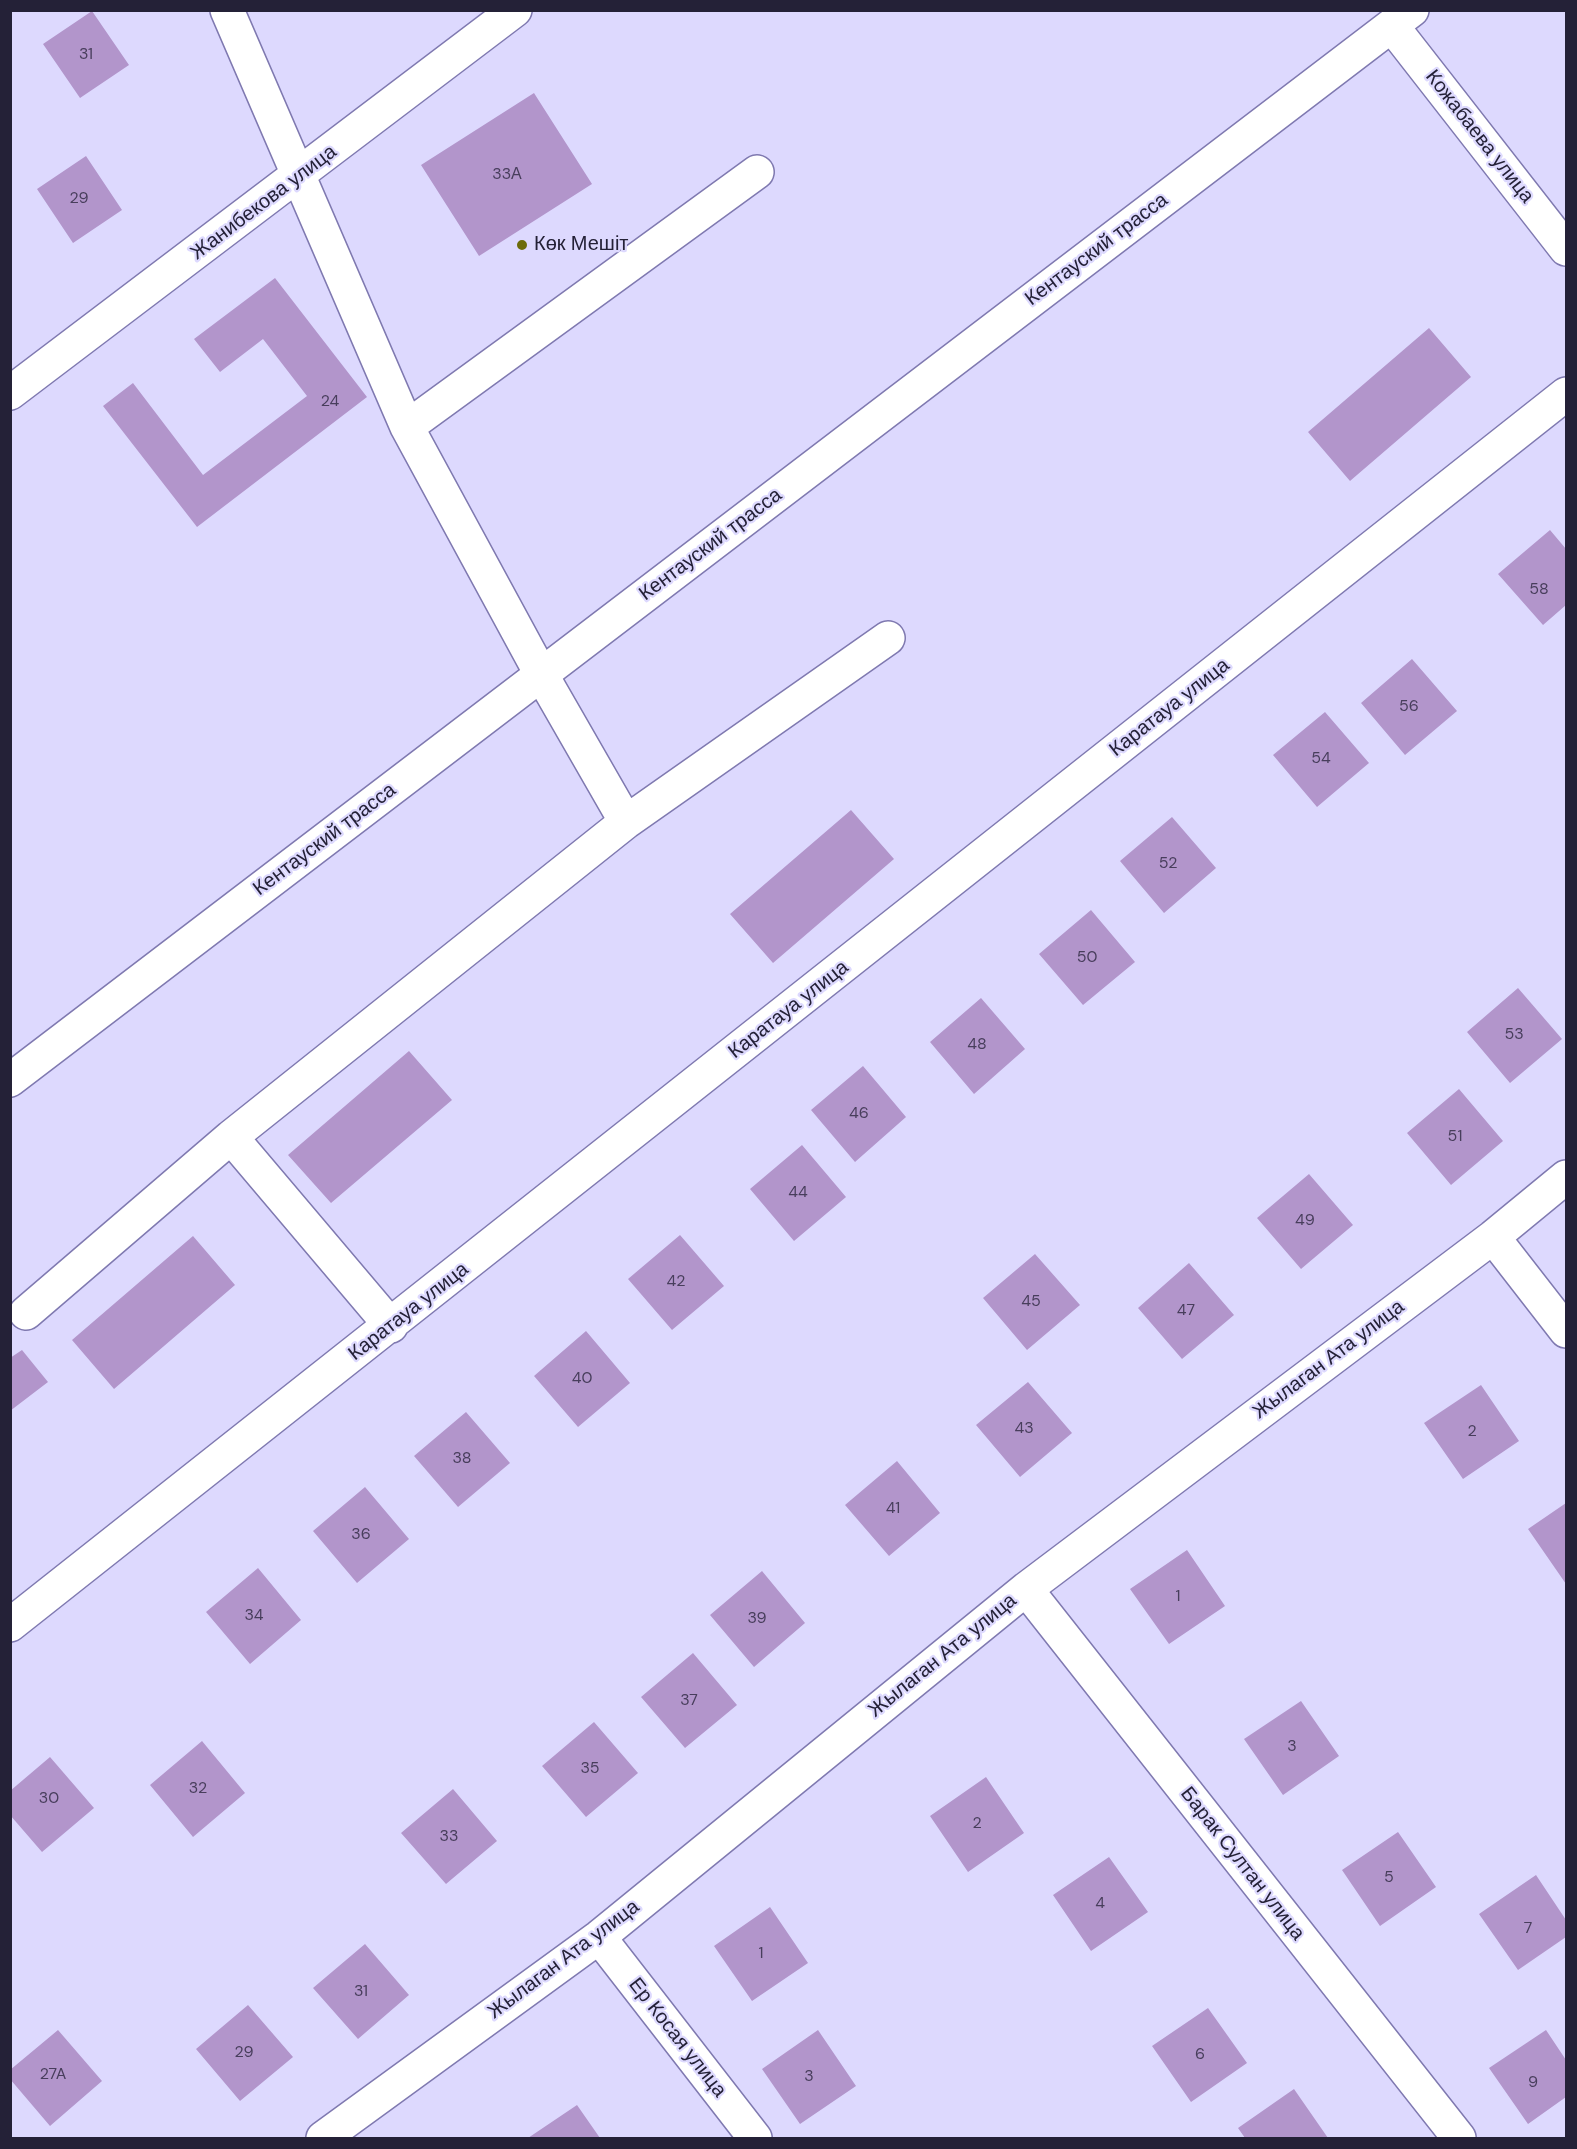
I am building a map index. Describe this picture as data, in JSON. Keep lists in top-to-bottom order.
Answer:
{
  "streets": {
    "street": [
      "Кожабаева улица",
      "Жанибекова улица",
      "Кентауский трасса",
      "Каратауа улица",
      "Жылаган Ата улица",
      "Барак Султан улица",
      "Ер Косая улица"
    ]
  },
  "crossings": [
    ["Кожабаева улица", "Кентауский трасса"],
    ["Жылаган Ата улица", "Барак Султан улица"],
    ["Жылаган Ата улица", "Ер Косая улица"]
  ],
  "places": ["Көк Мешіт"],
  "house_numbers": [
    "31",
    "33А",
    "29",
    "24",
    "58",
    "56",
    "54",
    "52",
    "50",
    "53",
    "48",
    "46",
    "51",
    "44",
    "49",
    "42",
    "45",
    "47",
    "40",
    "43",
    "2",
    "38",
    "41",
    "36",
    "1",
    "34",
    "39",
    "37",
    "3",
    "35",
    "32",
    "30",
    "2",
    "33",
    "5",
    "4",
    "7",
    "1",
    "31",
    "29",
    "6",
    "27A",
    "3",
    "9"
  ]
}
